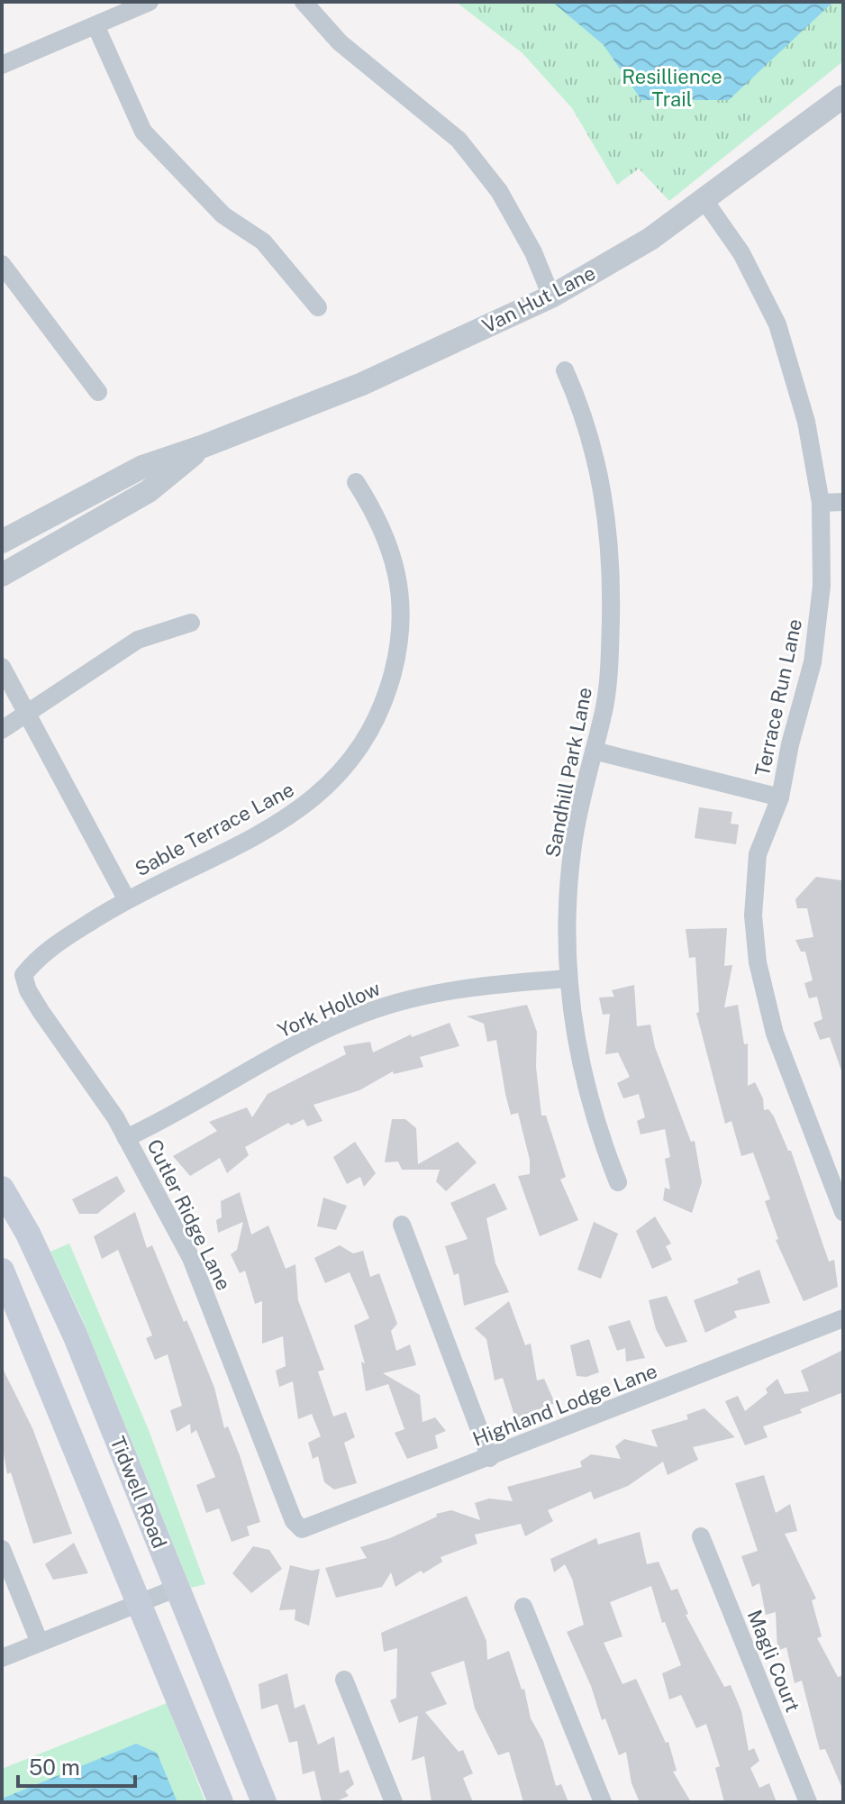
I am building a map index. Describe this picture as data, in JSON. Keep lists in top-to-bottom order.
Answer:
{
  "streets": {
    "main road": ["Tidwell Road"],
    "street": [
      "Van Hut Lane",
      "Terrace Run Lane",
      "Sandhill Park Lane",
      "Sable Terrace Lane",
      "York Hollow",
      "Cutler Ridge Lane",
      "Highland Lodge Lane",
      "Magli Court"
    ]
  },
  "crossings": [
    ["Van Hut Lane", "Terrace Run Lane"],
    ["Sandhill Park Lane", "York Hollow"],
    ["Sable Terrace Lane", "Cutler Ridge Lane"],
    ["York Hollow", "Cutler Ridge Lane"],
    ["Cutler Ridge Lane", "Highland Lodge Lane"]
  ],
  "parks": ["Resillience Trail"],
  "scale_bar": "50 m"
}
